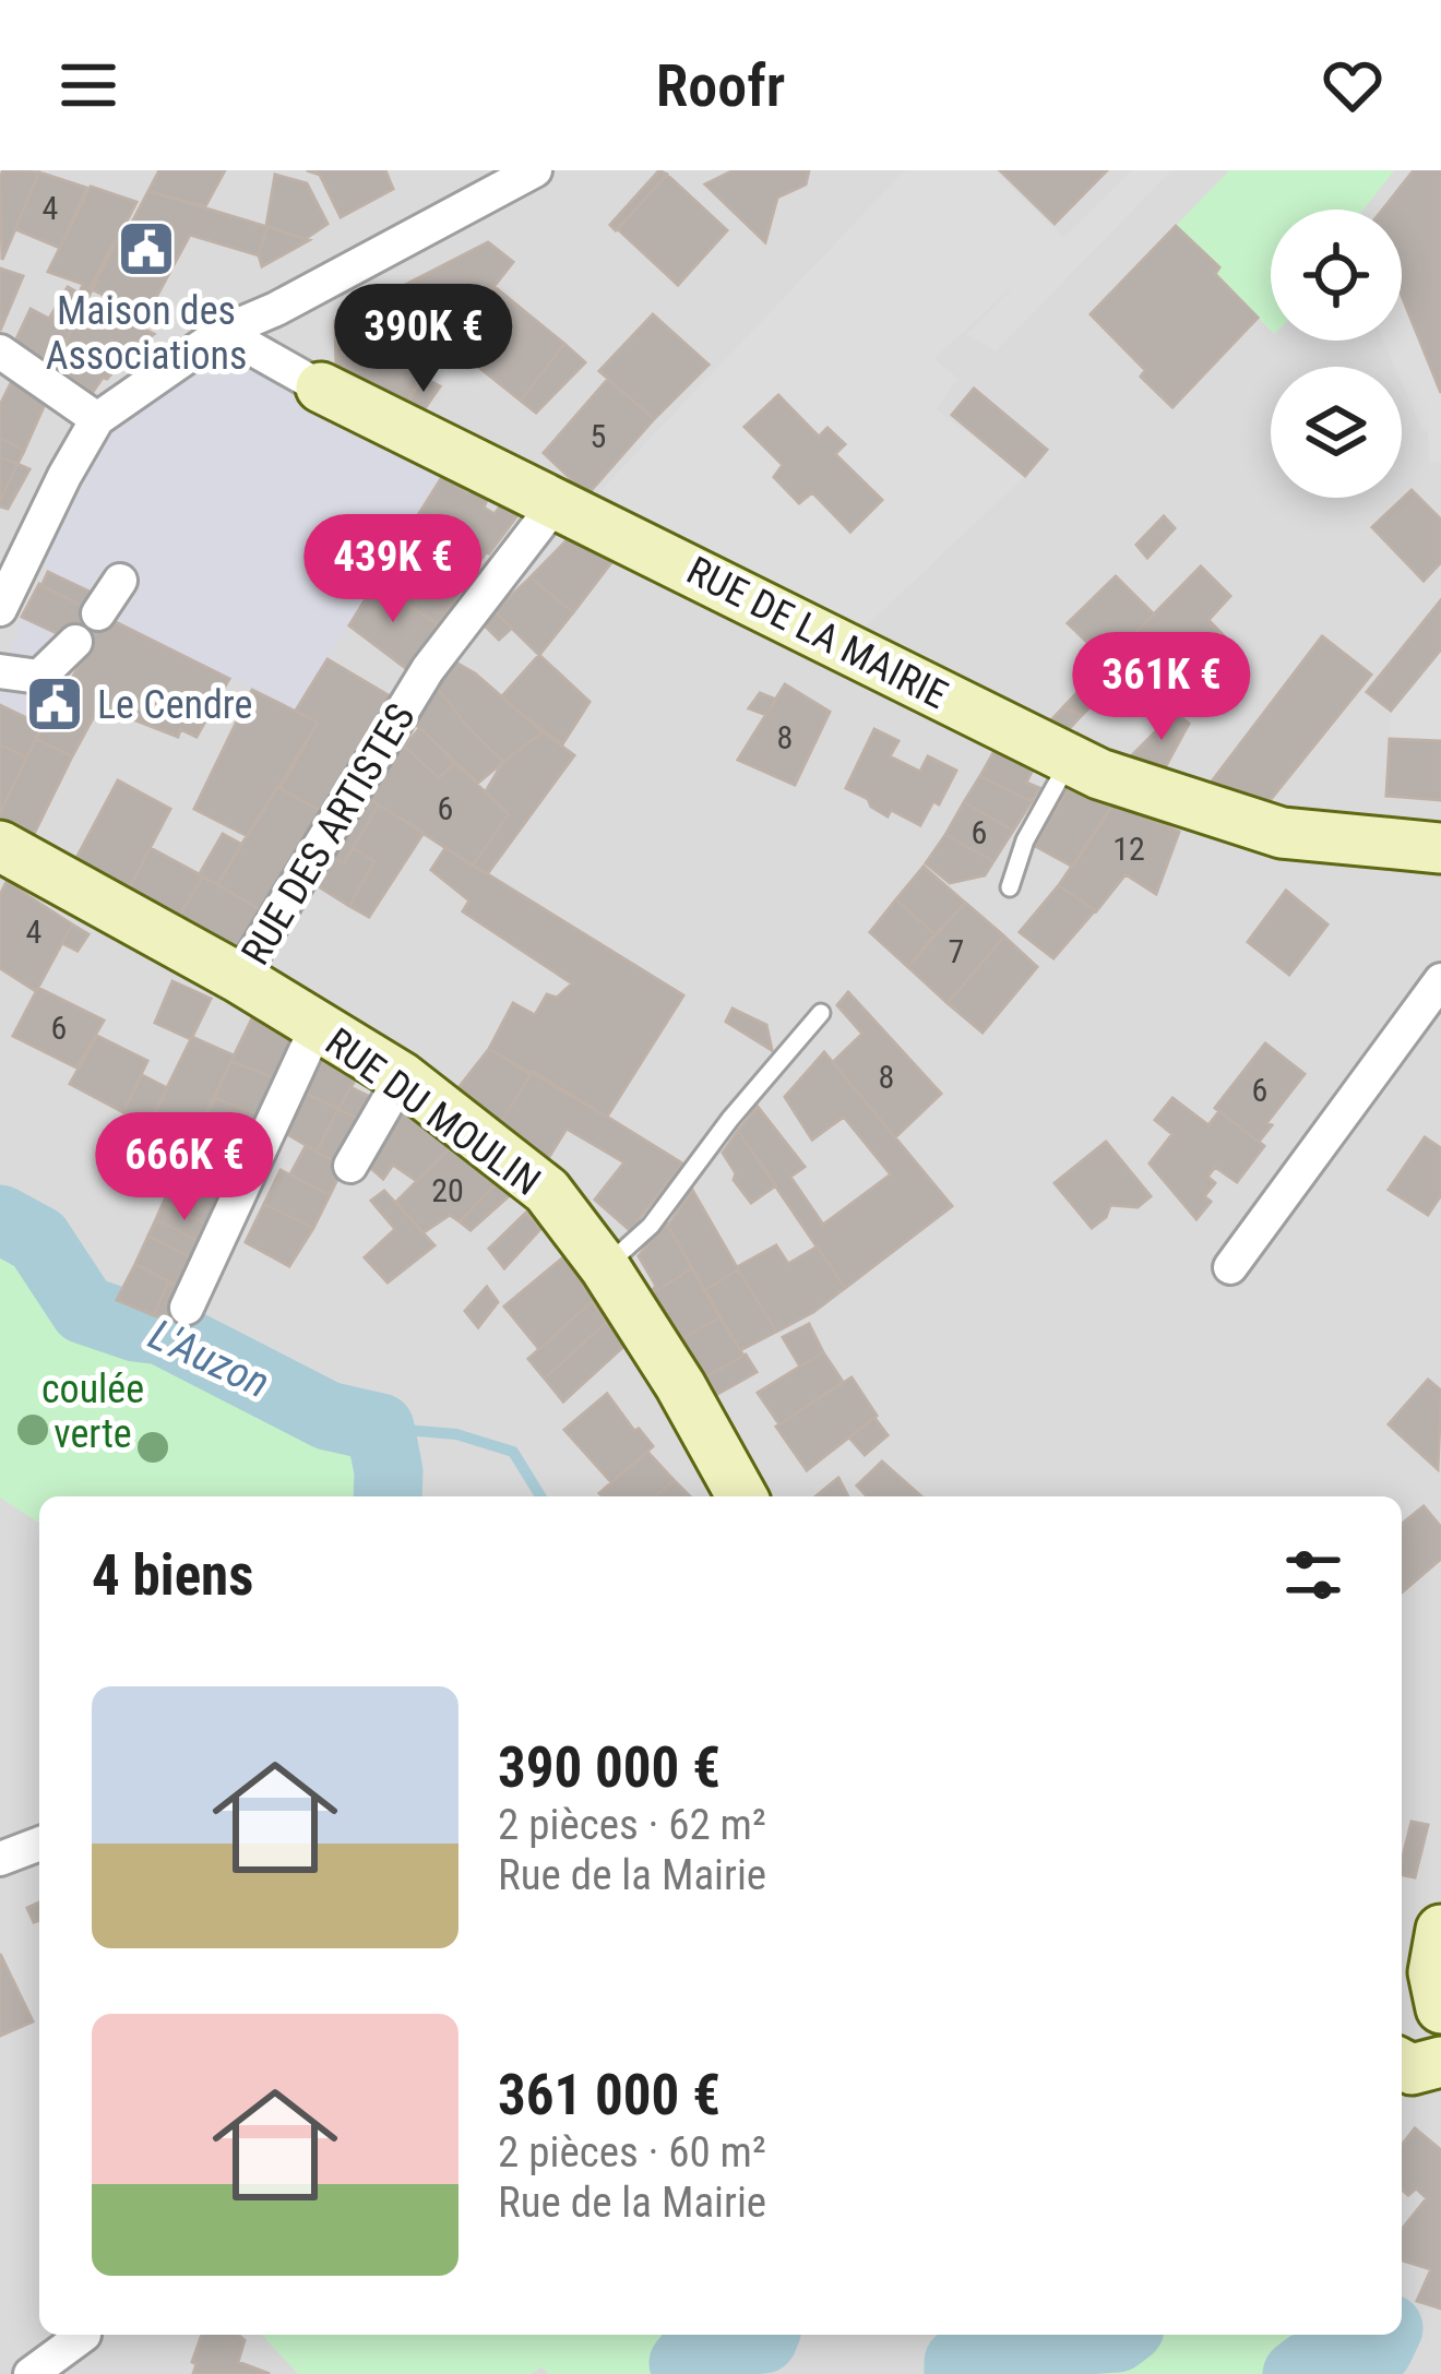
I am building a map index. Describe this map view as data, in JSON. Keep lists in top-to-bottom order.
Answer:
{
  "streets": {
    "street": ["RUE DE LA MAIRIE", "RUE DES ARTISTES", "RUE DU MOULIN"]
  },
  "crossings": [
    ["RUE DE LA MAIRIE", "RUE DES ARTISTES"],
    ["RUE DES ARTISTES", "RUE DU MOULIN"]
  ],
  "water": ["L'Auzon"],
  "parks": ["coulée verte"],
  "places": {
    "public building": ["Maison des Associations", "Le Cendre"]
  },
  "house_numbers": [
    "4",
    "5",
    "8",
    "6",
    "6",
    "12",
    "4",
    "7",
    "6",
    "8",
    "6",
    "20"
  ],
  "page": {
    "header": "Roofr",
    "price": [
      "390K €",
      "439K €",
      "361K €",
      "666K €"
    ],
    "heading": "4 biens",
    "list": [
      {
        "name": "390 000 €",
        "note": "2 pièces · 62 m² · Rue de la Mairie"
      },
      {
        "name": "361 000 €",
        "note": "2 pièces · 60 m² · Rue de la Mairie"
      }
    ]
  }
}
